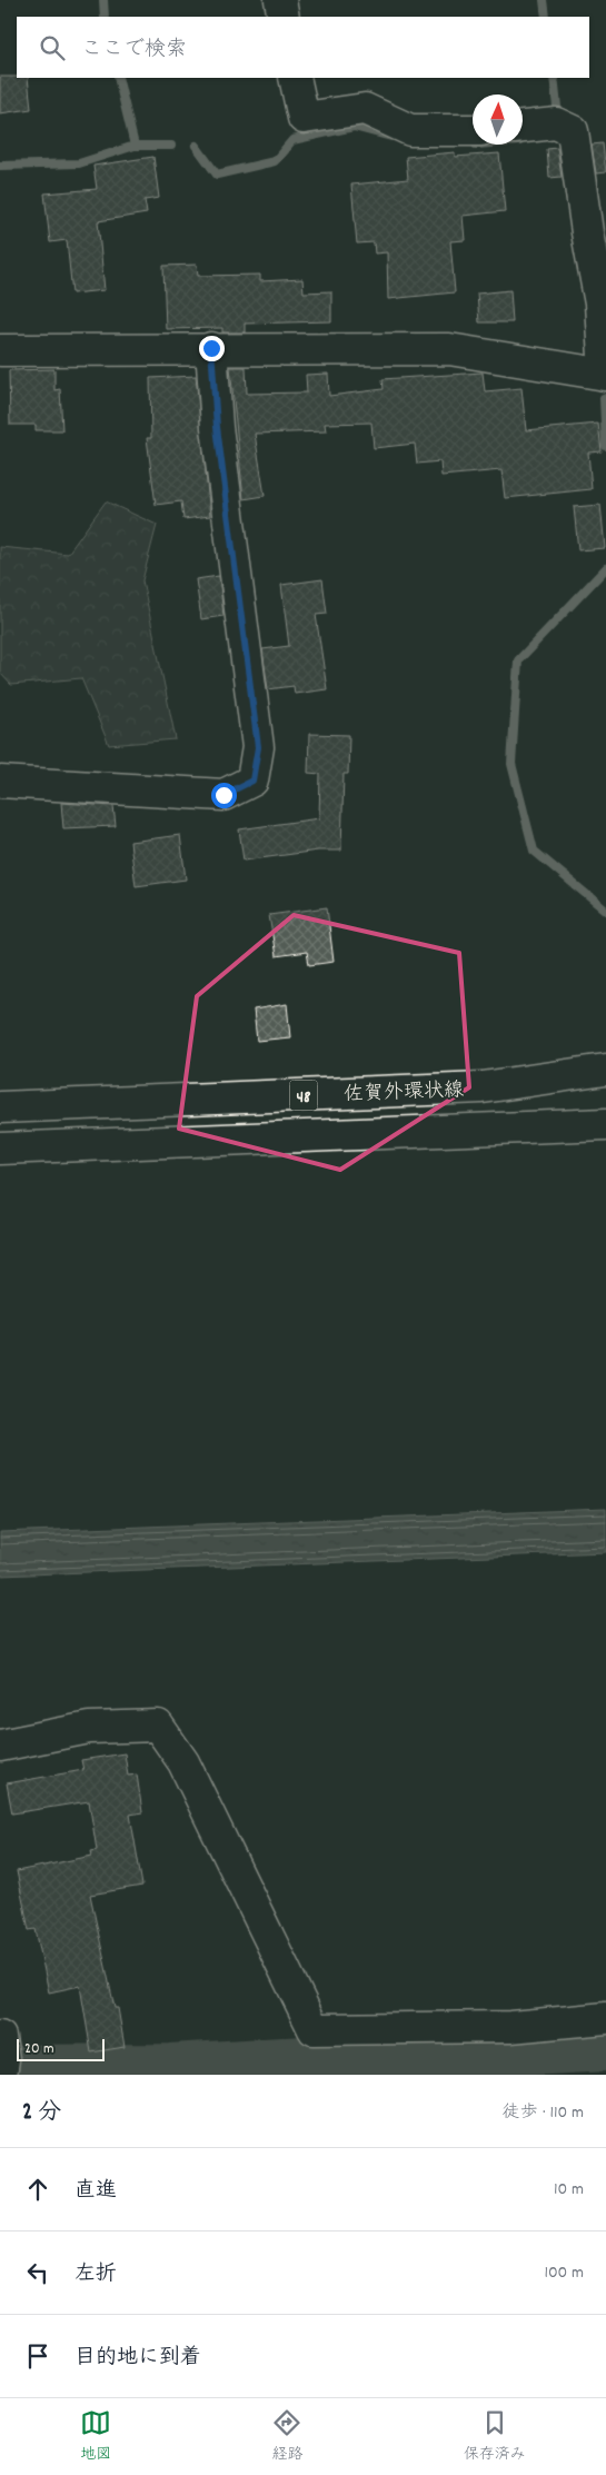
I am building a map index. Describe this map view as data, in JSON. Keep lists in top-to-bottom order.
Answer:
{
  "streets": {
    "street": ["佐賀外環状線", "48"]
  },
  "scale_bar": "20 m",
  "north": "top",
  "page": {
    "search": "ここで検索",
    "scale": "20 m",
    "heading": ["2 分", "徒歩 · 110 m"],
    "list": [
      ["直進", "10 m"],
      ["左折", "100 m"],
      "目的地に到着"
    ],
    "nav": ["地図", "経路", "保存済み"]
  }
}
